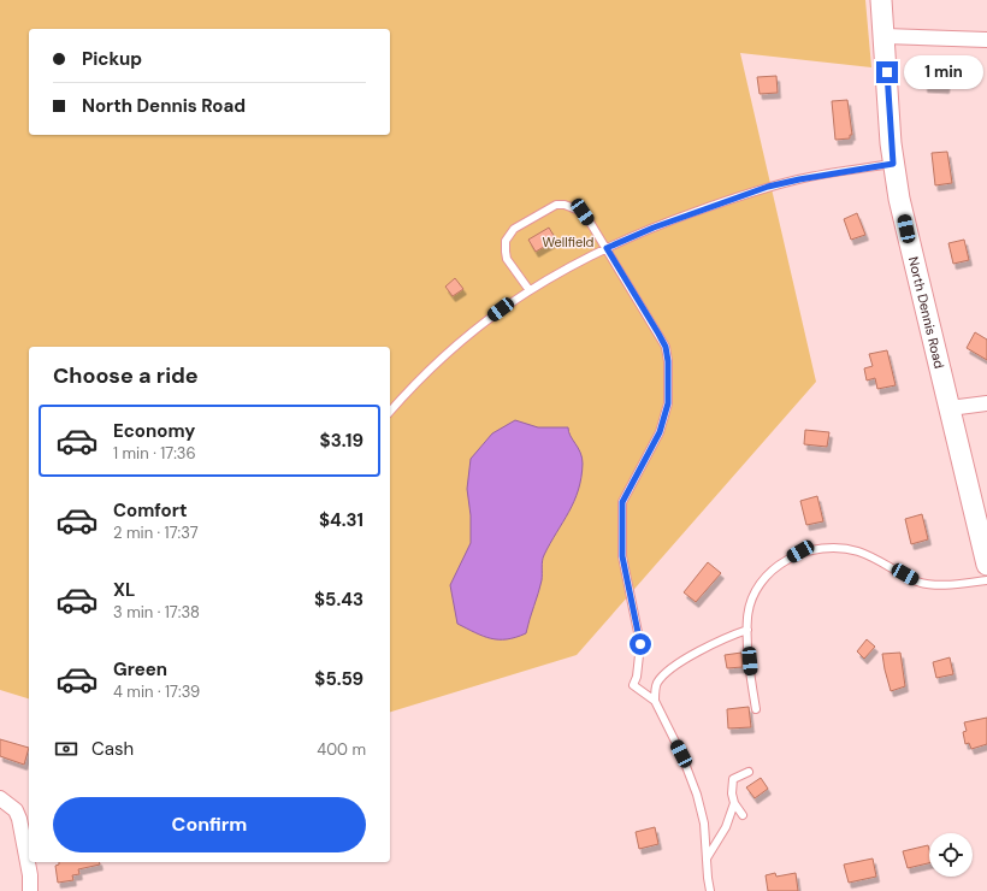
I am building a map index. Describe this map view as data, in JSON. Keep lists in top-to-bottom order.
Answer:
{
  "streets": {
    "main road": ["North Dennis Road"]
  },
  "parks": ["Wellfield"],
  "page": {
    "banner": ["Pickup", "North Dennis Road"],
    "bubble": "1 min",
    "heading": "Choose a ride",
    "list": [
      {
        "name": "Economy",
        "note": "1 min · 17:36",
        "value": "$3.19"
      },
      {
        "name": "Comfort",
        "note": "2 min · 17:37",
        "value": "$4.31"
      },
      {
        "name": "XL",
        "note": "3 min · 17:38",
        "value": "$5.43"
      },
      {
        "name": "Green",
        "note": "4 min · 17:39",
        "value": "$5.59"
      }
    ],
    "pay": ["Cash", "400 m"],
    "buttons": "Confirm"
  }
}
